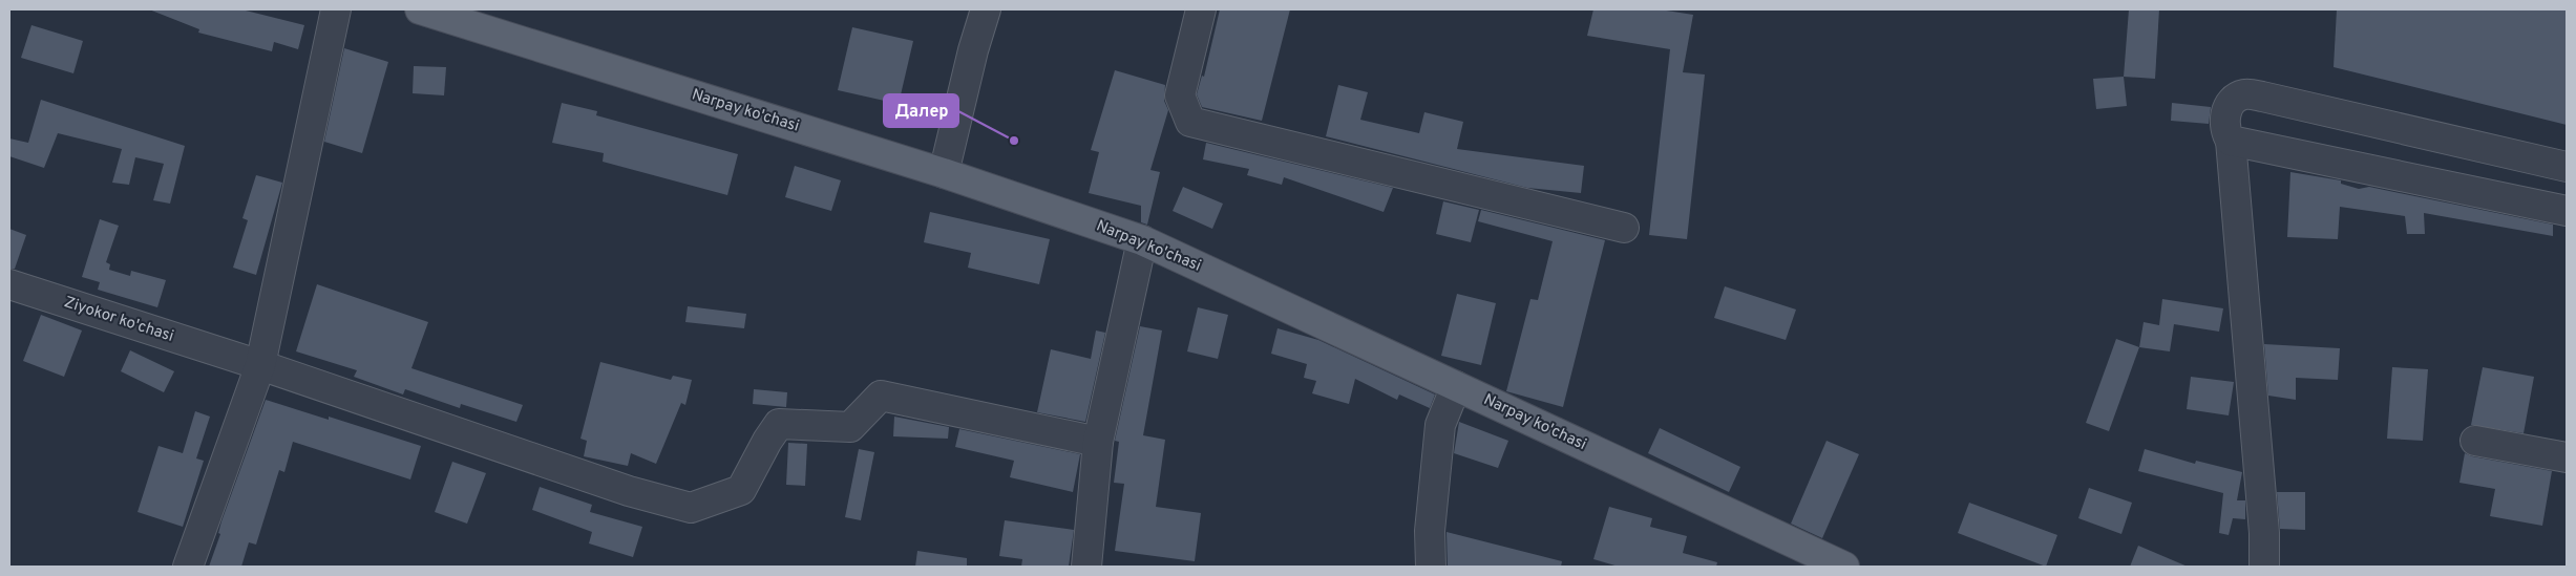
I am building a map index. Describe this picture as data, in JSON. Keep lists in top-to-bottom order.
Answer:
{
  "streets": {
    "main road": ["Narpay ko'chasi"],
    "street": ["Ziyokor ko'chasi"]
  },
  "places": ["Далер"]
}
